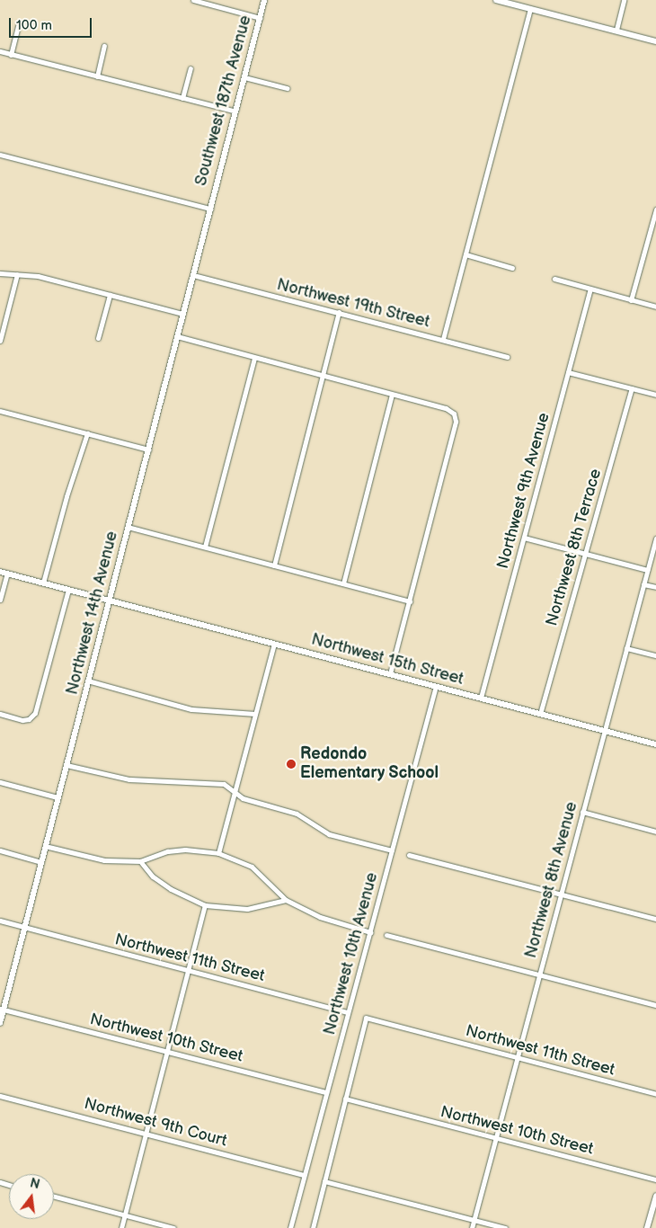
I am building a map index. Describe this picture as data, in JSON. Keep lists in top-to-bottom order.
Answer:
{
  "streets": {
    "street": [
      "Southwest 187th Avenue",
      "Northwest 19th Street",
      "Northwest 9th Avenue",
      "Northwest 8th Terrace",
      "Northwest 14th Avenue",
      "Northwest 15th Street",
      "Northwest 8th Avenue",
      "Northwest 10th Avenue",
      "Northwest 11th Street",
      "Northwest 10th Street",
      "Northwest 9th Court"
    ]
  },
  "crossings": [
    ["Southwest 187th Avenue", "Northwest 14th Avenue"],
    ["Northwest 19th Street", "Northwest 14th Avenue"],
    ["Northwest 9th Avenue", "Northwest 15th Street"],
    ["Northwest 8th Terrace", "Northwest 15th Street"],
    ["Northwest 14th Avenue", "Northwest 15th Street"],
    ["Northwest 14th Avenue", "Northwest 11th Street"],
    ["Northwest 14th Avenue", "Northwest 10th Street"],
    ["Northwest 15th Street", "Northwest 8th Avenue"],
    ["Northwest 15th Street", "Northwest 10th Avenue"],
    ["Northwest 8th Avenue", "Northwest 11th Street"],
    ["Northwest 8th Avenue", "Northwest 10th Street"],
    ["Northwest 10th Avenue", "Northwest 11th Street"],
    ["Northwest 10th Avenue", "Northwest 10th Street"],
    ["Northwest 10th Avenue", "Northwest 9th Court"],
    ["Northwest 11th Street", "Northwest 10th Street"]
  ],
  "places": ["Redondo Elementary School"],
  "scale_bar": "100 m",
  "north": "top"
}
